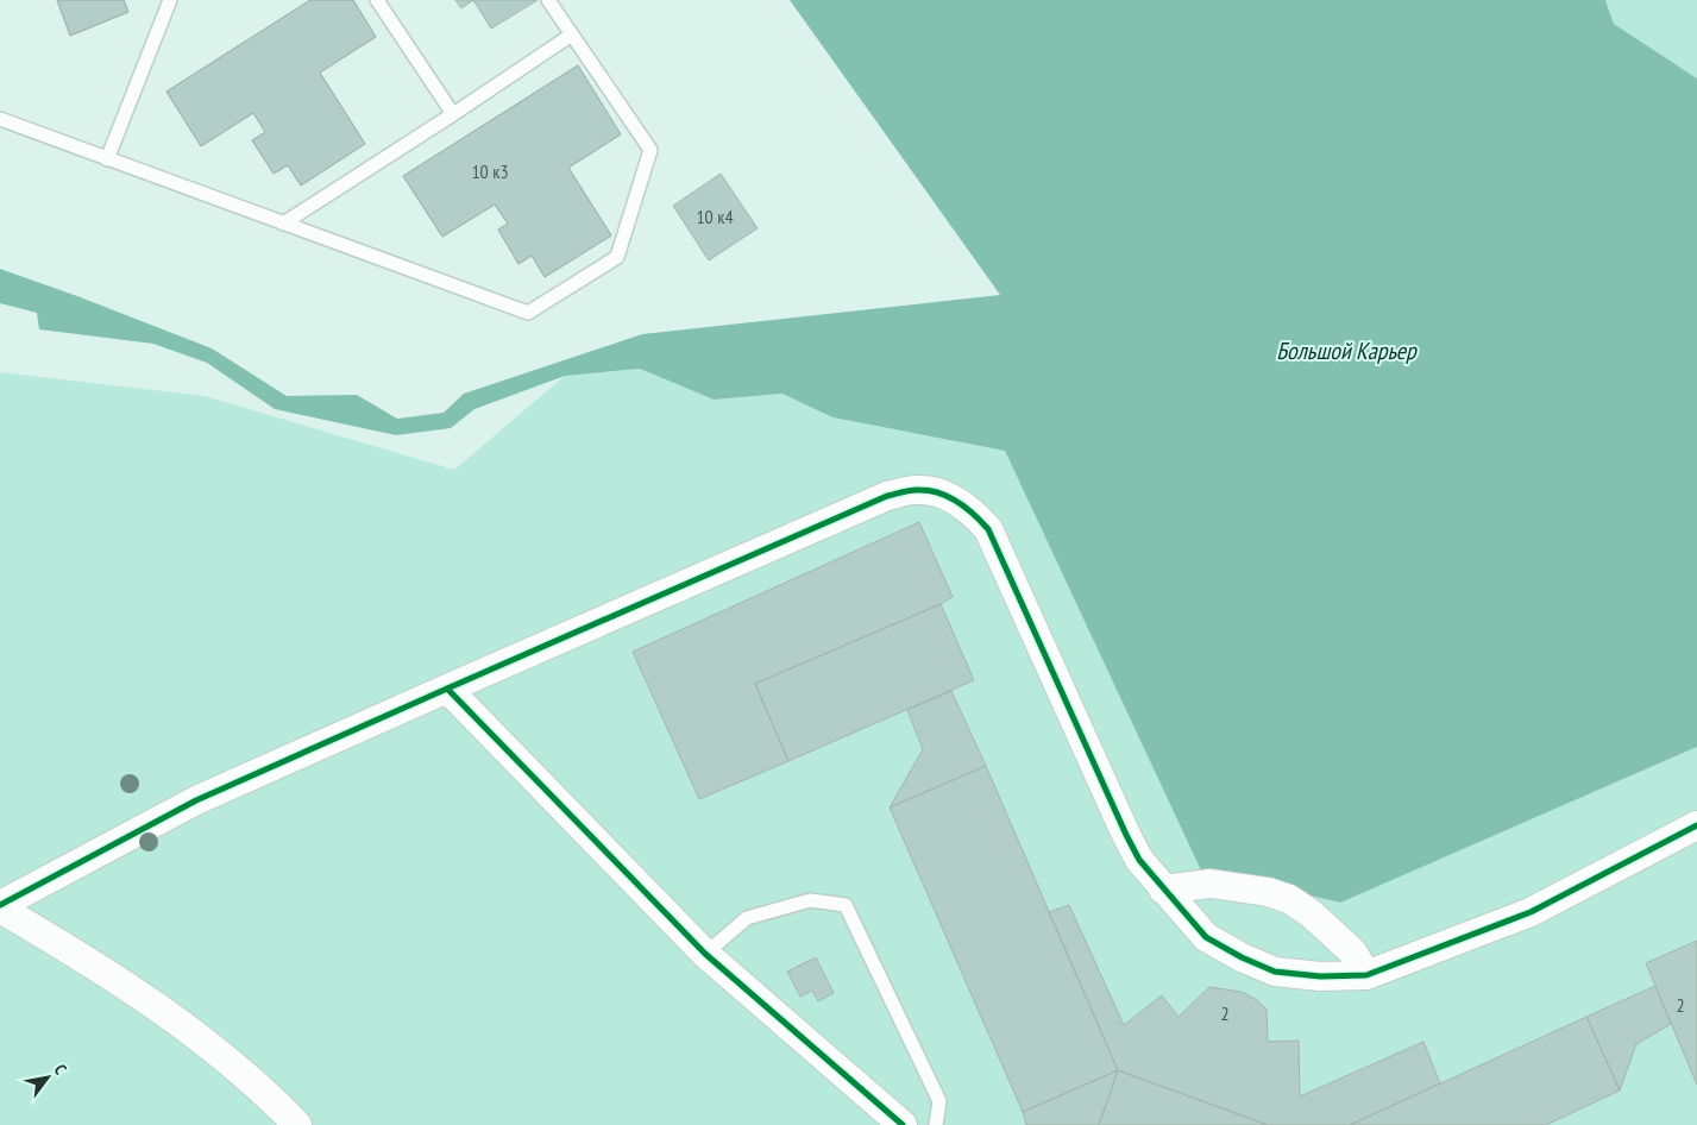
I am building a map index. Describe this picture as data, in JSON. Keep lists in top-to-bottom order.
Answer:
{
  "water": ["Большой Карьер"],
  "house_numbers": [
    "10 к3",
    "10 к4",
    "2",
    "2"
  ],
  "north": "top right"
}
